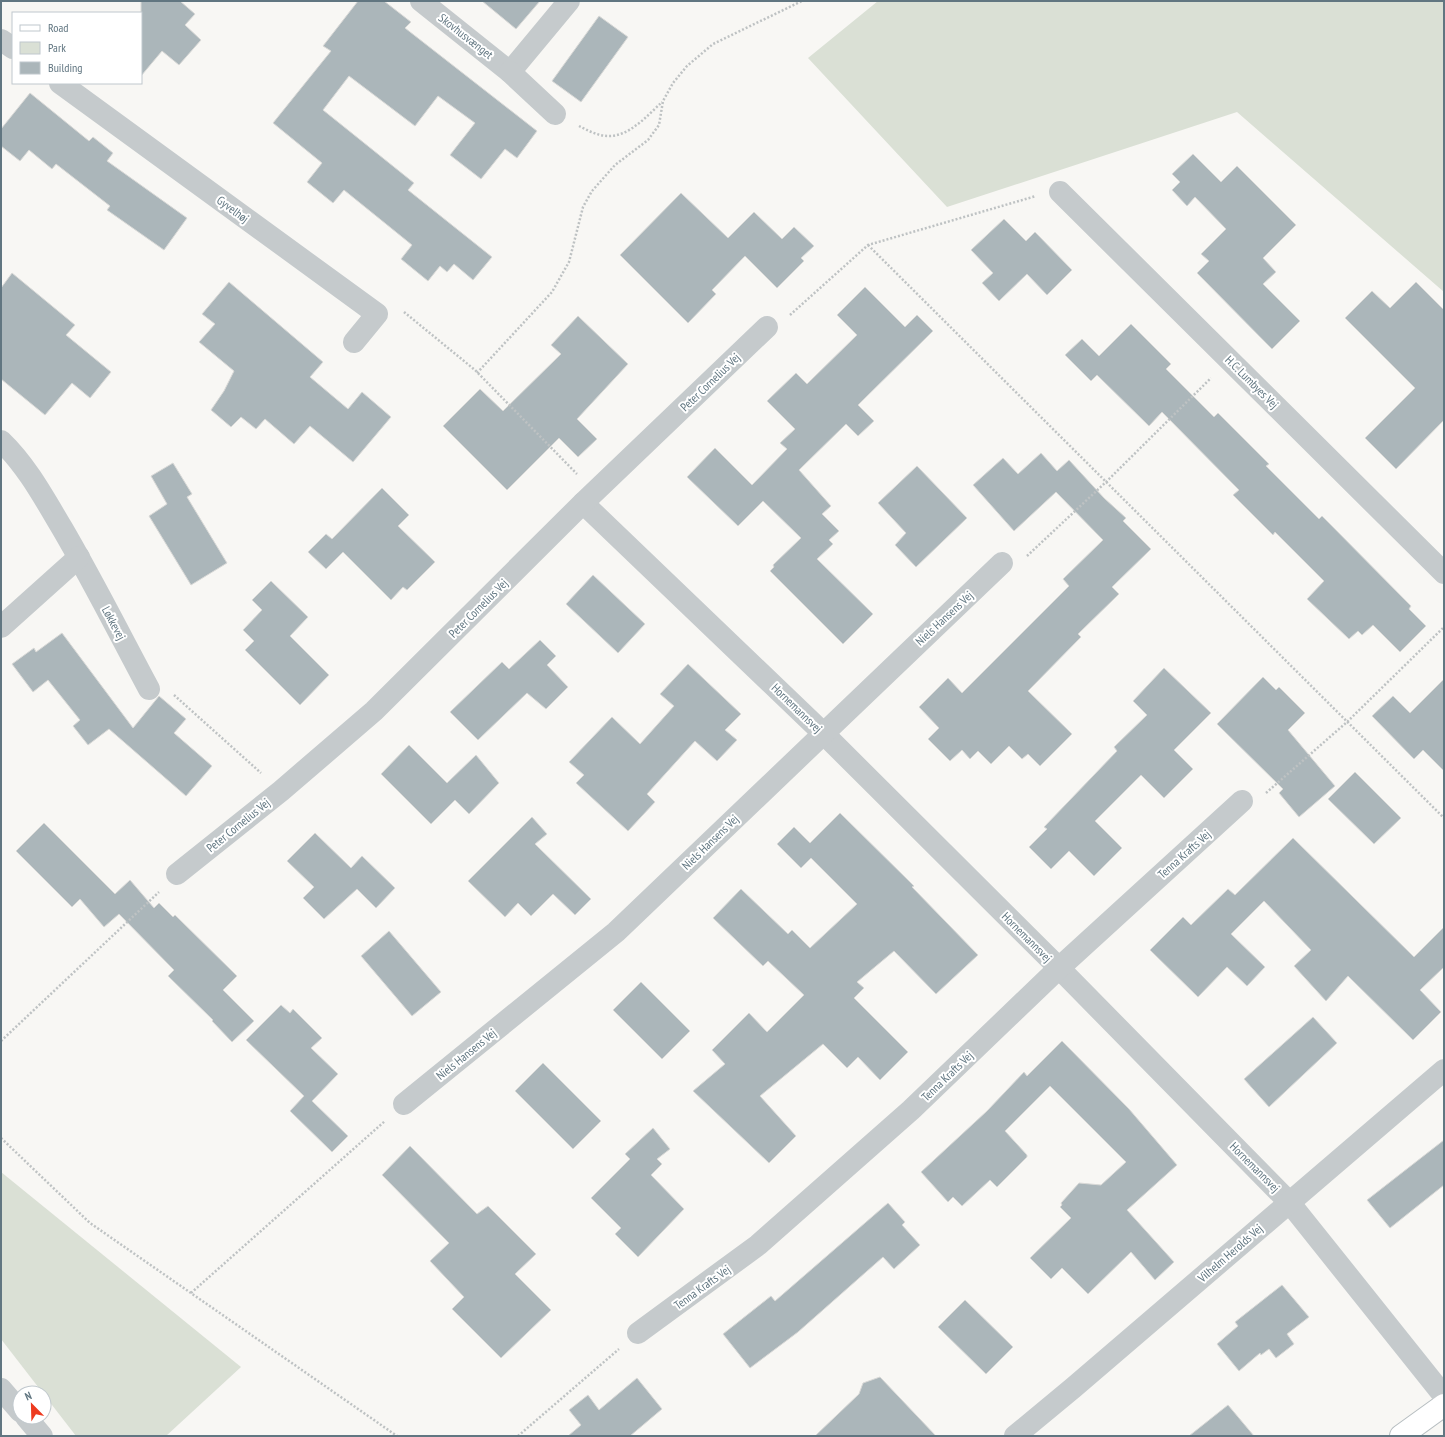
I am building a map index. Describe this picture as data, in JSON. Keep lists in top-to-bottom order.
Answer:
{
  "streets": {
    "street": [
      "Skovhusvænget",
      "Gyvelhøj",
      "Peter Cornelius Vej",
      "H.C. Lumbyes Vej",
      "Niels Hansens Vej",
      "Løkkevej",
      "Hornemannsvej",
      "Tenna Krafts Vej",
      "Vilhelm Herolds Vej"
    ]
  },
  "crossings": [
    ["Peter Cornelius Vej", "Hornemannsvej"],
    ["Niels Hansens Vej", "Hornemannsvej"],
    ["Hornemannsvej", "Tenna Krafts Vej"],
    ["Hornemannsvej", "Vilhelm Herolds Vej"]
  ],
  "legend": ["Road", "Park", "Building"],
  "north": "top left"
}
